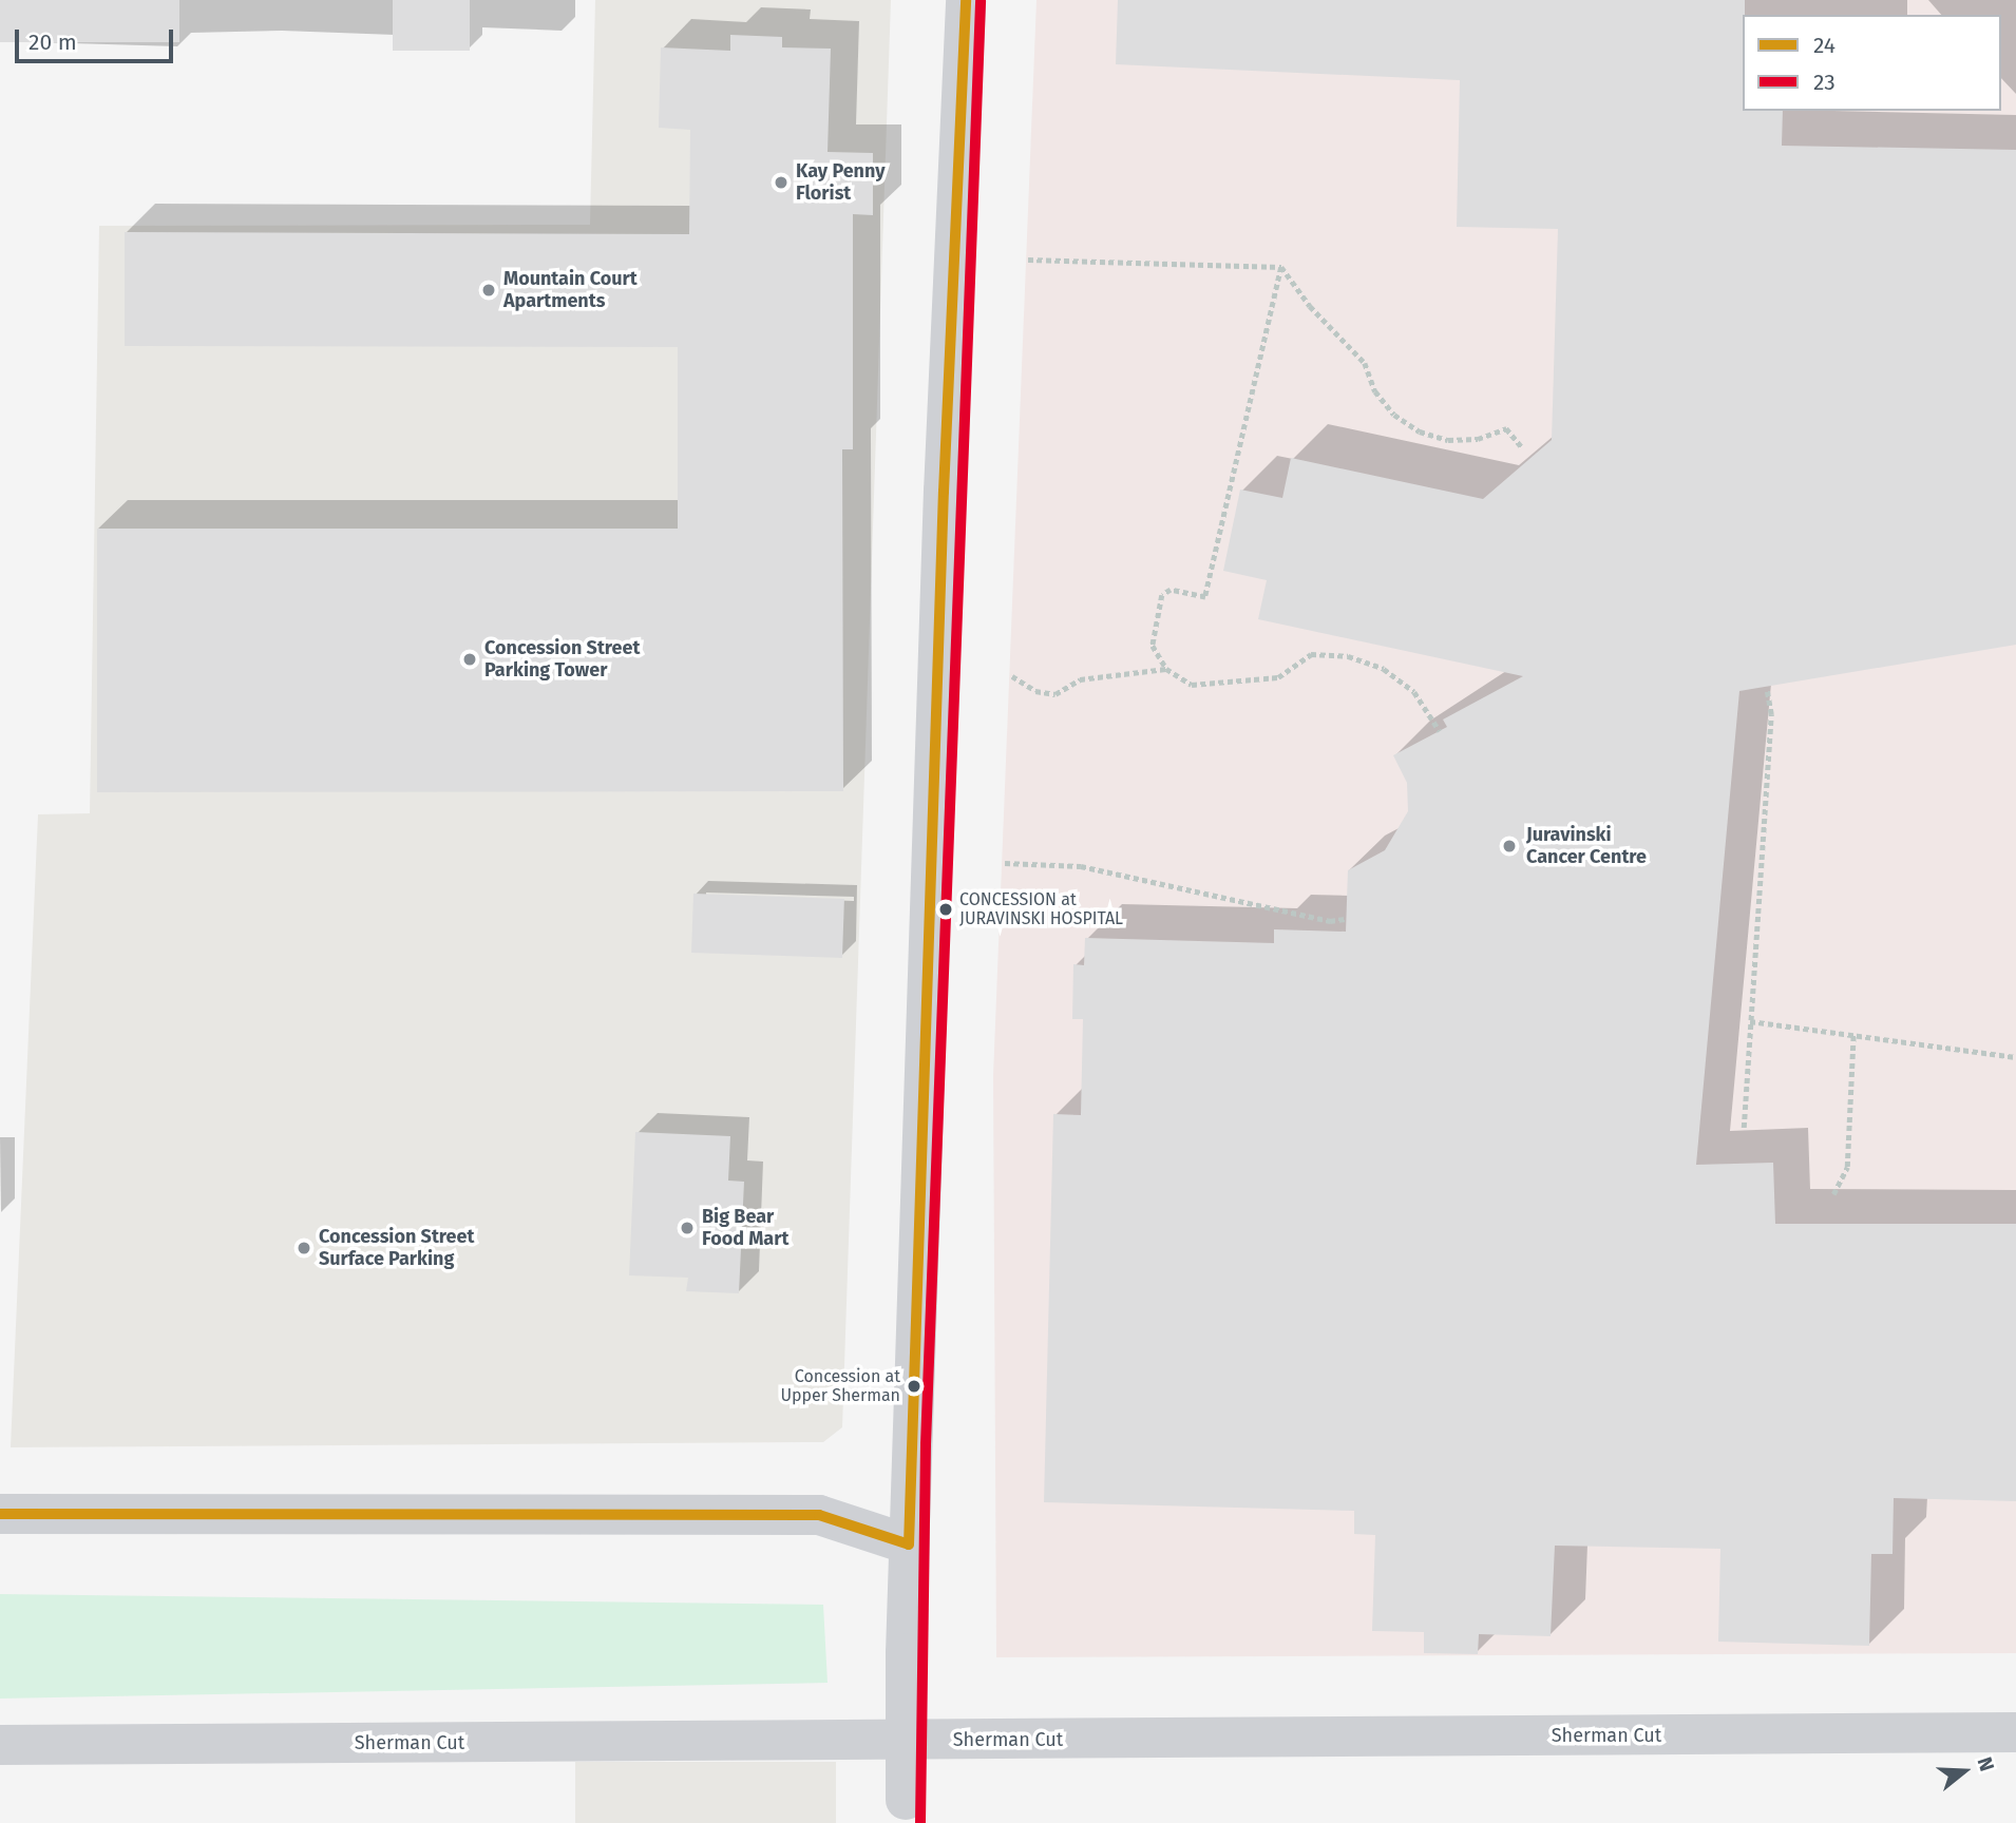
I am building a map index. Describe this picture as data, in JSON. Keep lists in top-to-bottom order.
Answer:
{
  "streets": {
    "main road": ["Sherman Cut"]
  },
  "places": [
    "Kay Penny Florist",
    "Mountain Court Apartments",
    "Concession Street Parking Tower",
    "Juravinski Cancer Centre",
    "CONCESSION at JURAVINSKI HOSPITAL",
    "Big Bear Food Mart",
    "Concession Street Surface Parking",
    "Concession at Upper Sherman"
  ],
  "lines": ["transit line 24", "transit line 23"],
  "legend": ["24", "23"],
  "scale_bar": "20 m",
  "north": "right"
}
